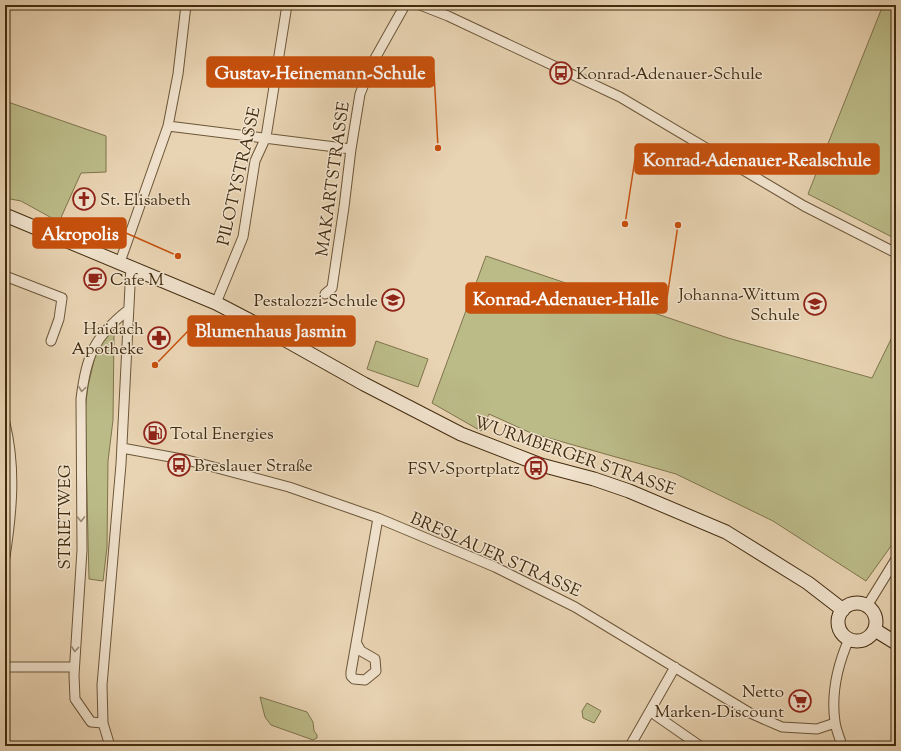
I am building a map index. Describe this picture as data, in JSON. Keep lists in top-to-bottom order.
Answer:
{
  "streets": {
    "main road": ["WURMBERGER STRASSE"],
    "street": [
      "PILOTYSTRASSE",
      "MAKARTSTRASSE",
      "STRIETWEG",
      "BRESLAUER STRASSE"
    ]
  },
  "crossings": [
    ["PILOTYSTRASSE", "WURMBERGER STRASSE"]
  ],
  "places": {
    "bus stop": ["Konrad-Adenauer-Schule", "Breslauer Straße", "FSV-Sportplatz"],
    "other": [
      "Gustav-Heinemann-Schule",
      "Konrad-Adenauer-Realschule",
      "Konrad-Adenauer-Halle",
      "Akropolis",
      "Blumenhaus Jasmin"
    ],
    "church": ["St. Elisabeth"],
    "cafe": ["Cafe M"],
    "school or university": ["Pestalozzi-Schule", "Johanna-Wittum Schule"],
    "pharmacy": ["Haidach Apotheke"],
    "fuel station": ["Total Energies"],
    "supermarket": ["Netto Marken-Discount"]
  }
}
